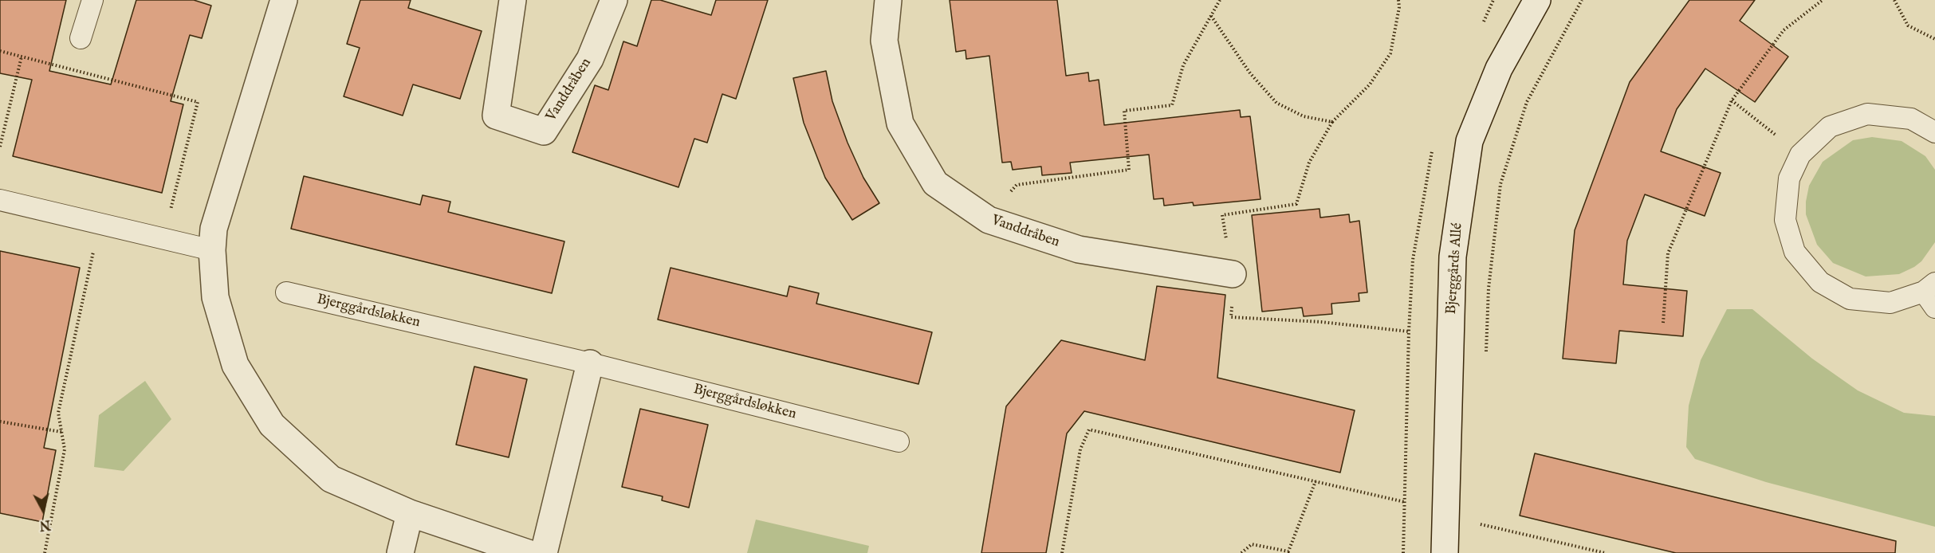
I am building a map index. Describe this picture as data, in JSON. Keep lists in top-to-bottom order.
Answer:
{
  "streets": {
    "street": ["Vanddråben", "Bjerggårds Allé"],
    "lane": ["Bjerggårdsløkken"]
  },
  "north": "bottom"
}
